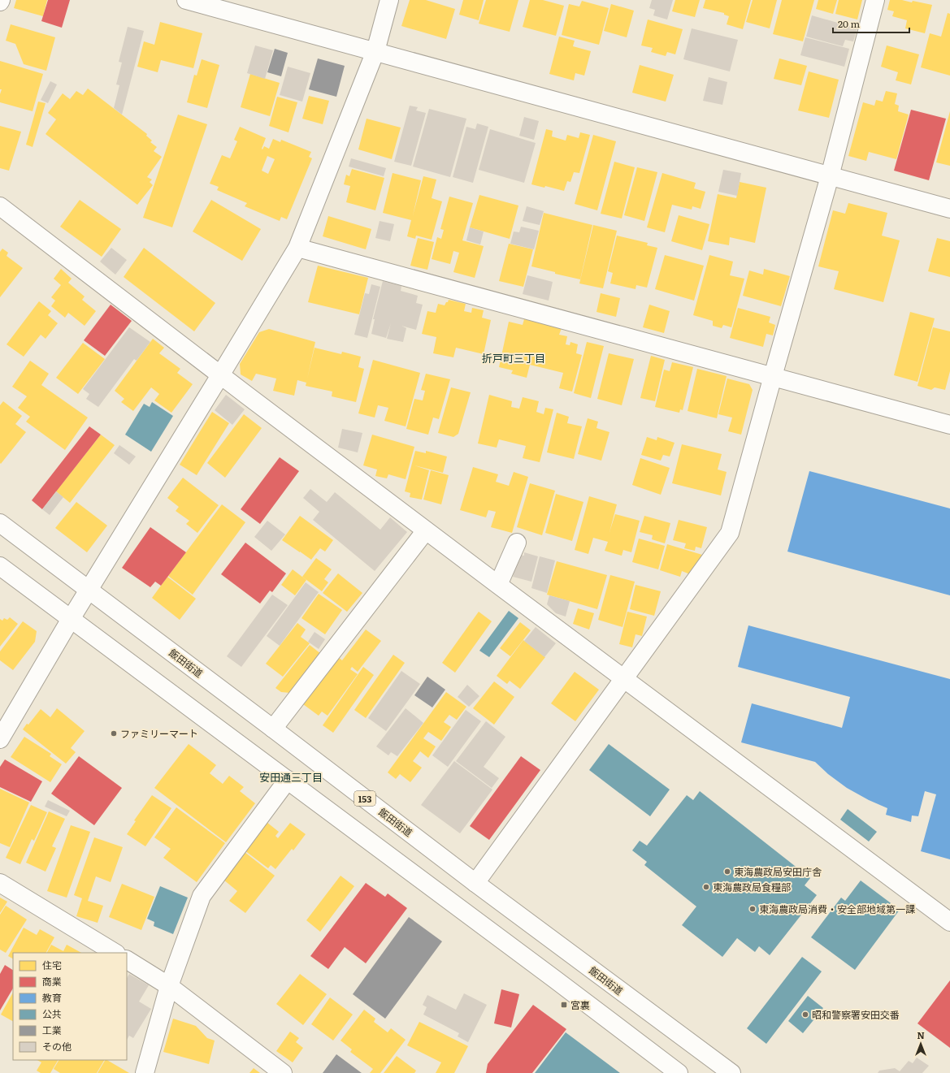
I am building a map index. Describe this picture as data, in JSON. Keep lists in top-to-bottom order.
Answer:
{
  "streets": {
    "main road": ["飯田街道", "153"]
  },
  "districts": ["折戸町三丁目", "安田通三丁目"],
  "places": {
    "other": [
      "ファミリーマート",
      "東海農政局安田庁舎",
      "東海農政局食糧部",
      "東海農政局消費・安全部地域第一課",
      "昭和警察署安田交番"
    ],
    "transit": ["宮裏"]
  },
  "legend": [
    "住宅",
    "商業",
    "教育",
    "公共",
    "工業",
    "その他"
  ],
  "scale_bar": "20 m",
  "north": "top"
}
